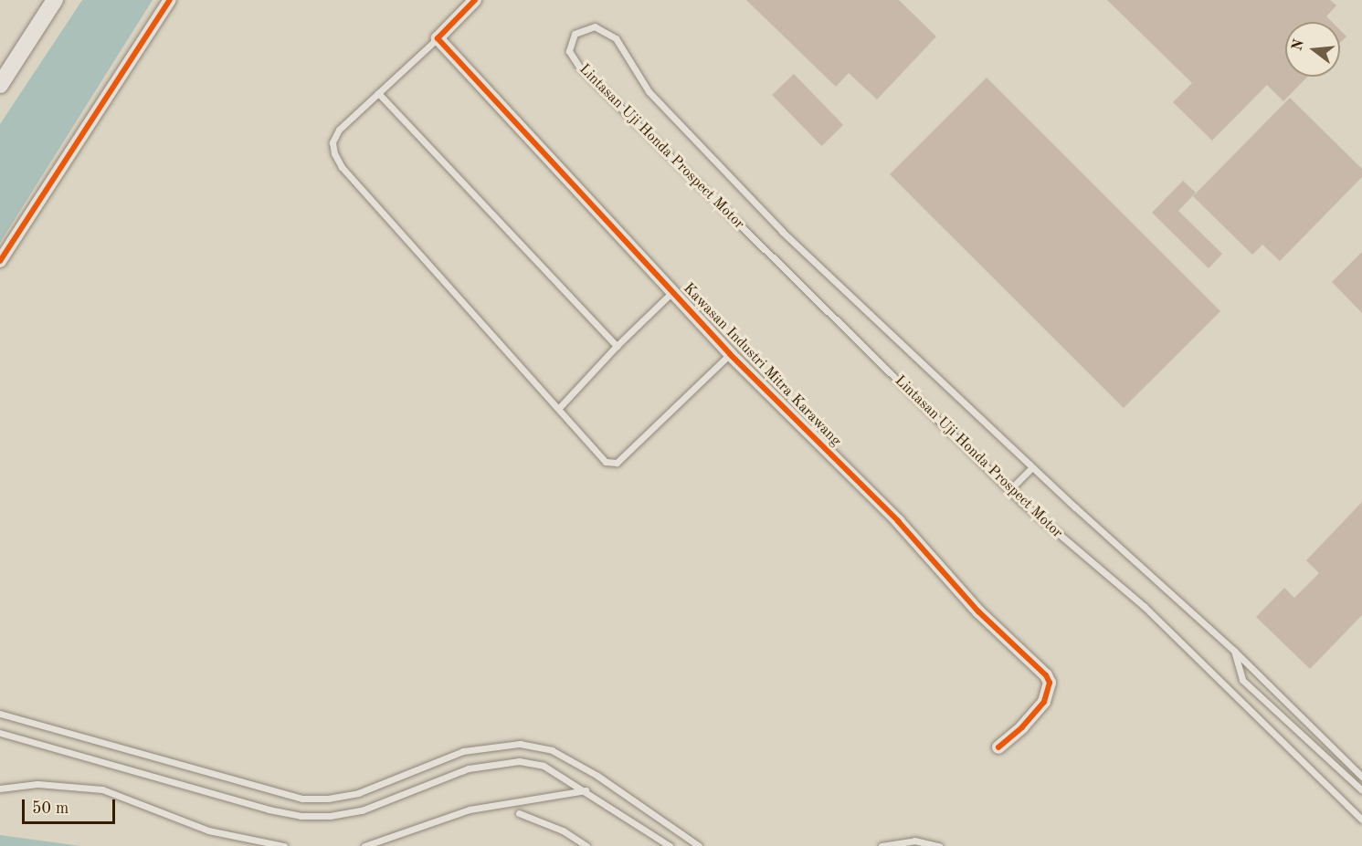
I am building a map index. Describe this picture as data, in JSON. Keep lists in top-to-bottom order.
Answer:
{
  "streets": {
    "street": ["Kawasan Industri Mitra Karawang"],
    "lane": ["Lintasan Uji Honda Prospect Motor"]
  },
  "scale_bar": "50 m",
  "north": "left"
}
